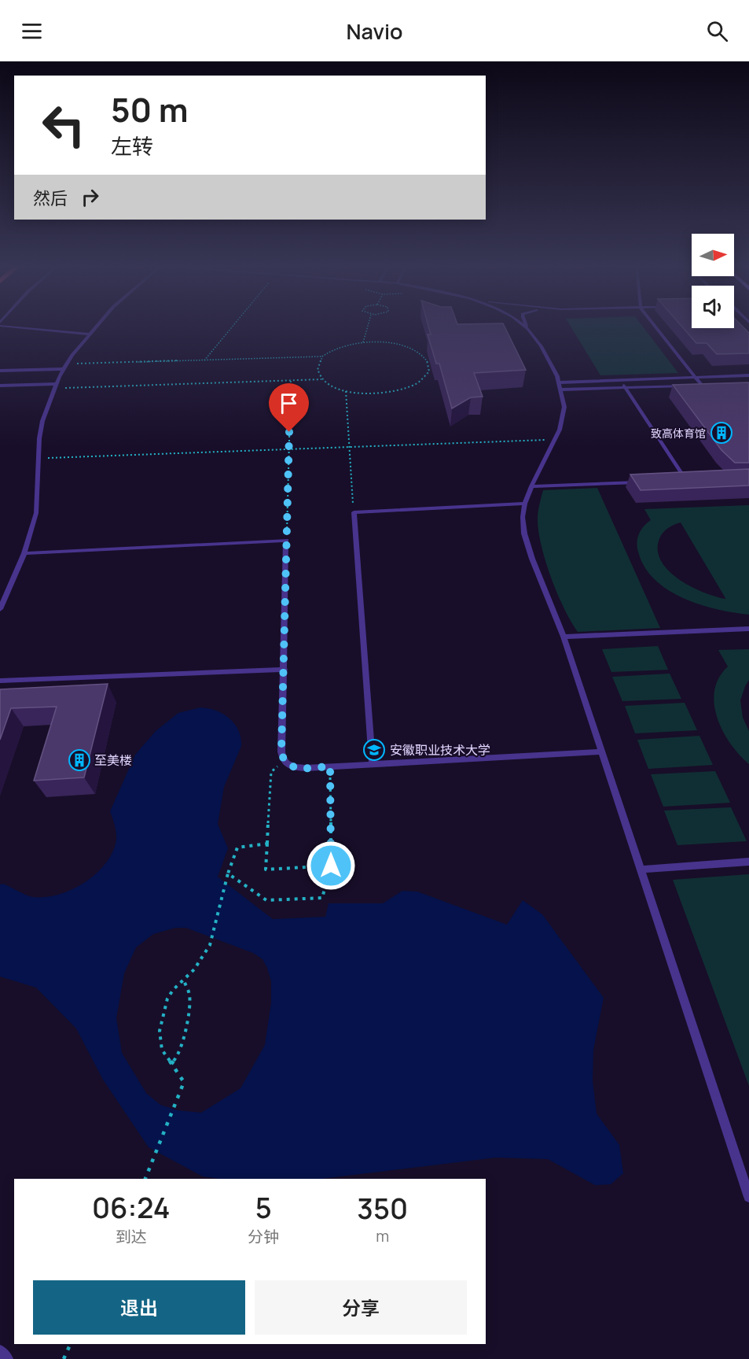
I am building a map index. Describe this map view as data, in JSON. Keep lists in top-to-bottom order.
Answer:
{
  "places": {
    "building": ["致高体育馆", "至美楼"],
    "school or university": ["安徽职业技术大学"]
  },
  "north": "right",
  "page": {
    "header": "Navio",
    "turn": ["50 m", "左转"],
    "then": "然后",
    "eta": [
      "06:24",
      "到达",
      "5",
      "分钟",
      "350",
      "m"
    ],
    "buttons": ["退出", "分享"]
  }
}
